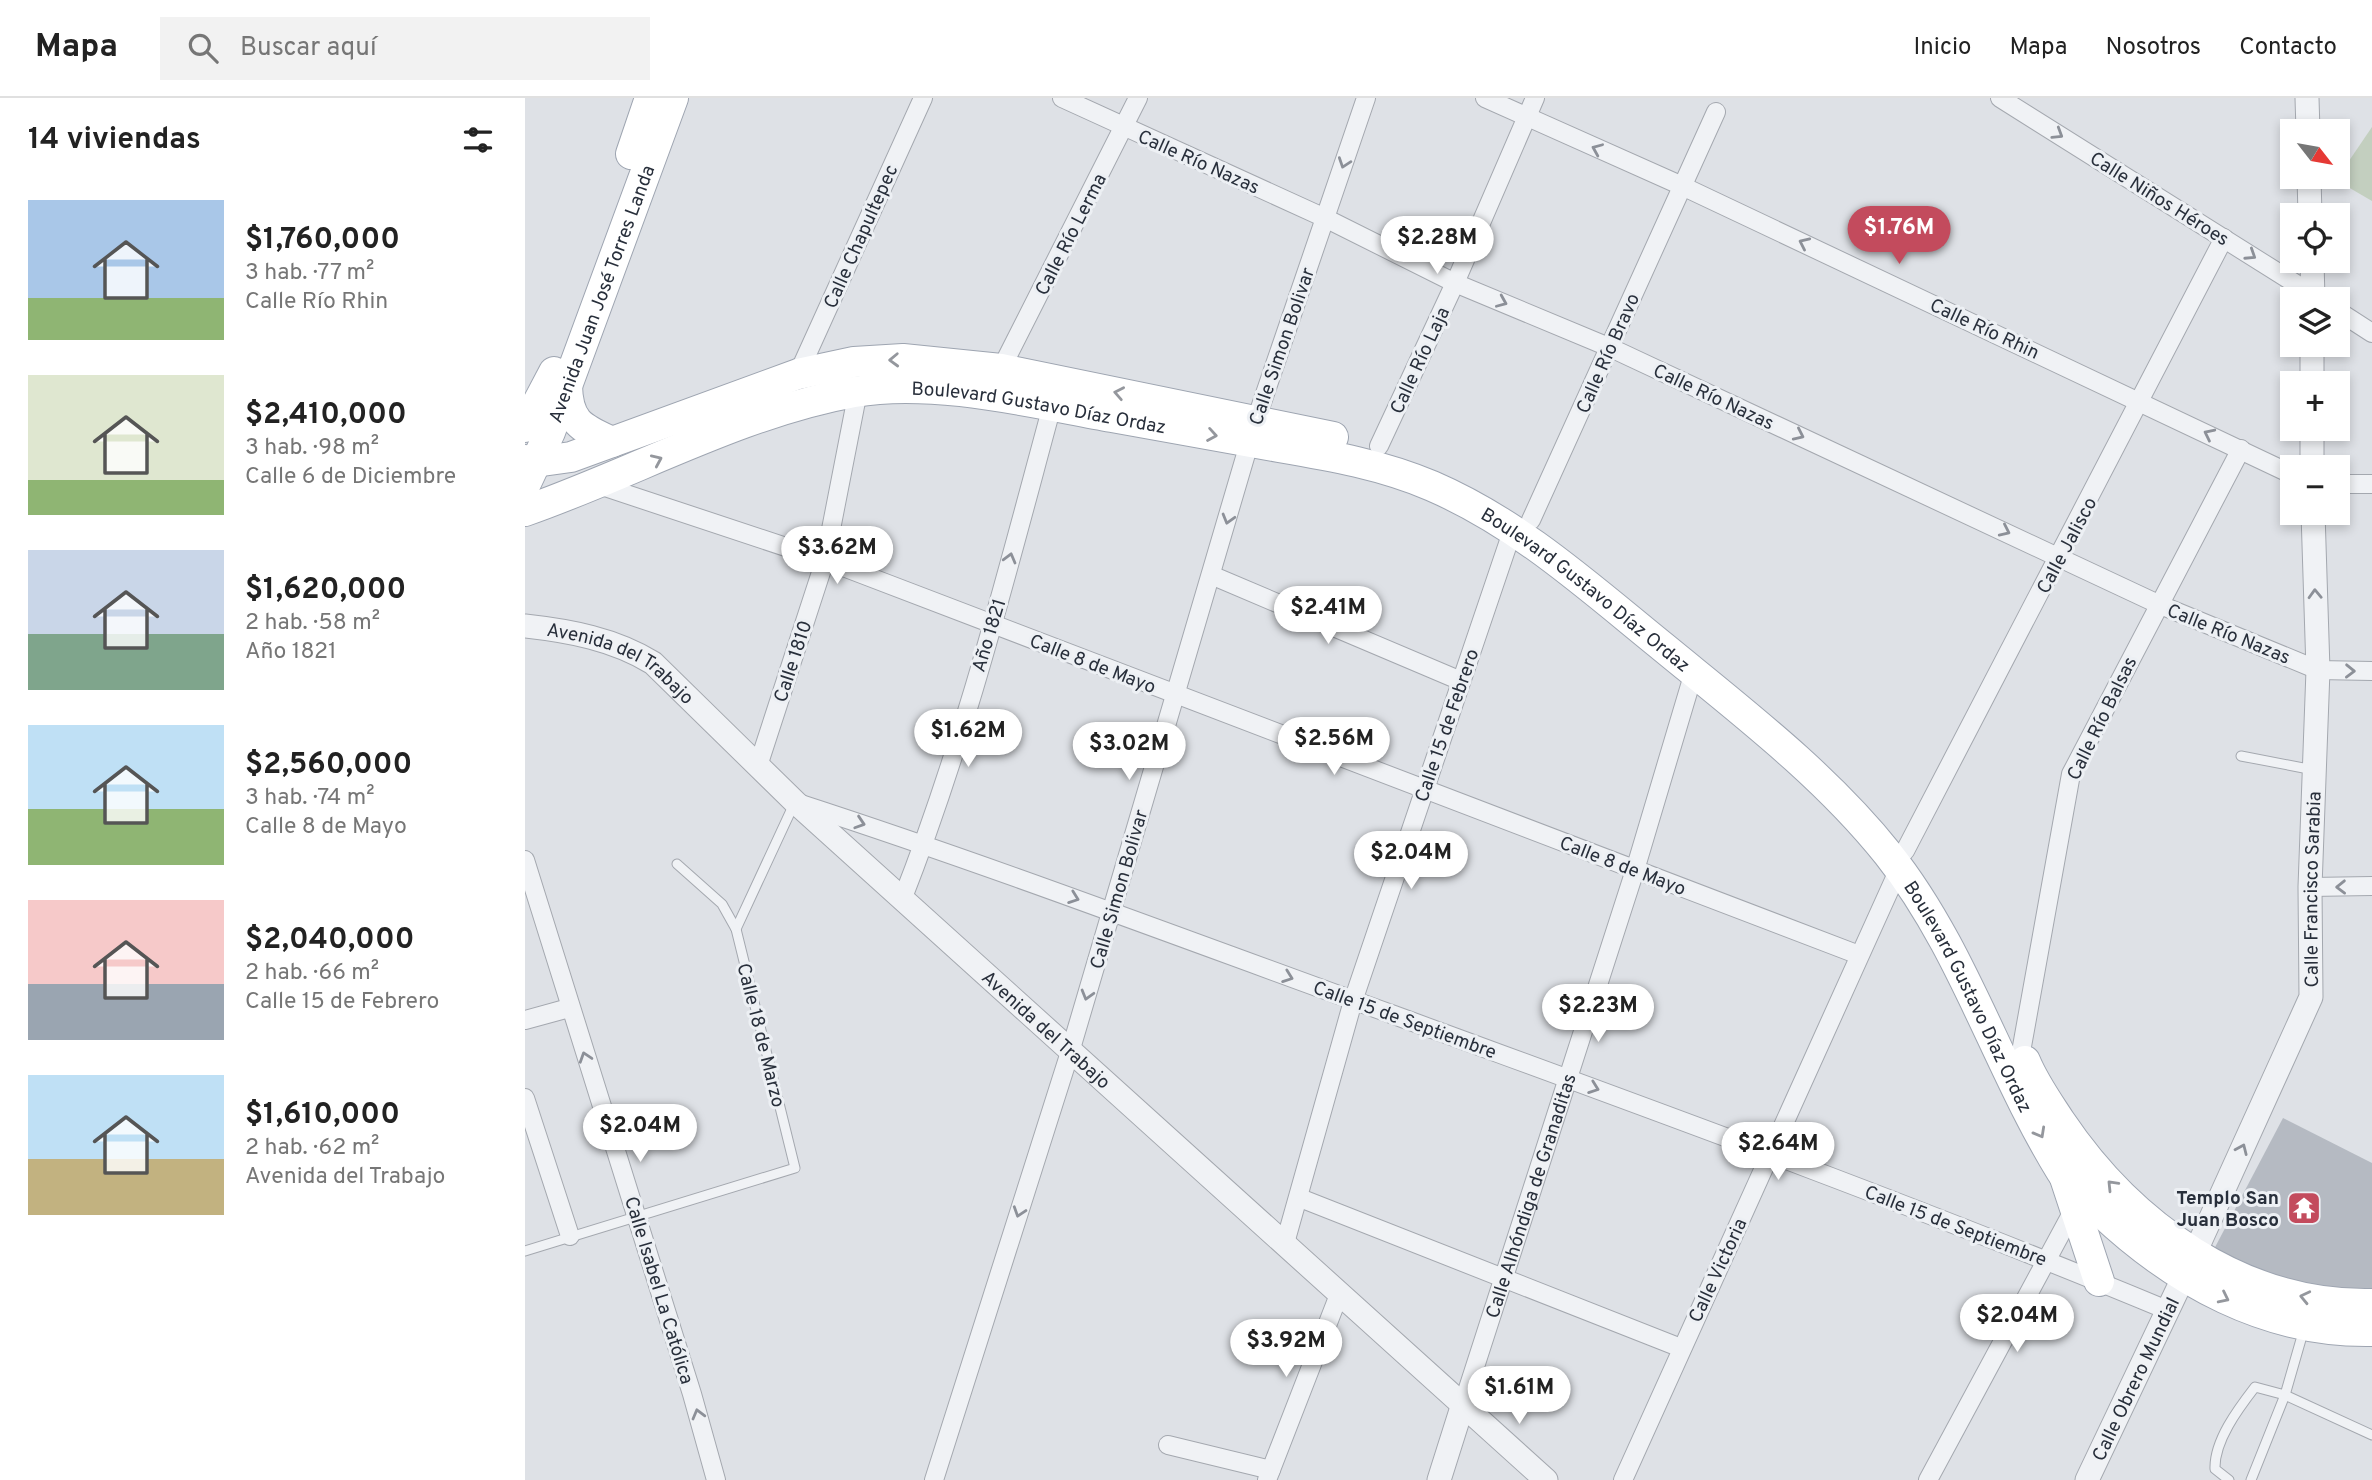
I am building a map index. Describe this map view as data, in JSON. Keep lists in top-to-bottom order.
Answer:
{
  "streets": {
    "main road": ["Avenida Juan José Torres Landa", "Boulevard Gustavo Díaz Ordaz"],
    "street": [
      "Calle Río Nazas",
      "Calle Niños Héroes",
      "Calle Río Lerma",
      "Calle Chapultepec",
      "Calle Río Rhin",
      "Calle Simon Bolivar",
      "Calle Río Bravo",
      "Calle Río Laja",
      "Calle Jalisco",
      "Año 1821",
      "Calle 1810",
      "Calle 8 de Mayo",
      "Avenida del Trabajo",
      "Calle Río Balsas",
      "Calle 15 de Febrero",
      "Calle Francisco Sarabia",
      "Calle 15 de Septiembre",
      "Calle Alhóndiga de Granaditas",
      "Calle Victoria",
      "Calle Isabel La Católica",
      "Calle Obrero Mundial"
    ],
    "lane": ["Calle 18 de Marzo"]
  },
  "crossings": [
    ["Calle Río Nazas", "Calle Río Lerma"],
    ["Calle Río Nazas", "Calle Simon Bolivar"],
    ["Calle Río Nazas", "Calle Río Bravo"],
    ["Calle Río Nazas", "Calle Río Laja"],
    ["Calle Río Nazas", "Calle Jalisco"],
    ["Calle Río Nazas", "Calle Río Balsas"],
    ["Calle Río Nazas", "Calle Francisco Sarabia"],
    ["Calle Niños Héroes", "Calle Jalisco"],
    ["Calle Río Lerma", "Boulevard Gustavo Díaz Ordaz"],
    ["Calle Chapultepec", "Boulevard Gustavo Díaz Ordaz"],
    ["Avenida Juan José Torres Landa", "Boulevard Gustavo Díaz Ordaz"],
    ["Calle Río Rhin", "Calle Río Bravo"],
    ["Calle Río Rhin", "Calle Río Laja"],
    ["Calle Río Rhin", "Calle Jalisco"],
    ["Calle Río Rhin", "Calle Río Balsas"],
    ["Calle Simon Bolivar", "Boulevard Gustavo Díaz Ordaz"],
    ["Calle Simon Bolivar", "Calle 8 de Mayo"],
    ["Calle Simon Bolivar", "Avenida del Trabajo"],
    ["Calle Simon Bolivar", "Calle 15 de Septiembre"],
    ["Calle Río Bravo", "Boulevard Gustavo Díaz Ordaz"],
    ["Calle Río Bravo", "Calle 15 de Febrero"],
    ["Calle Río Laja", "Boulevard Gustavo Díaz Ordaz"],
    ["Boulevard Gustavo Díaz Ordaz", "Calle Jalisco"],
    ["Boulevard Gustavo Díaz Ordaz", "Año 1821"],
    ["Boulevard Gustavo Díaz Ordaz", "Calle 1810"],
    ["Boulevard Gustavo Díaz Ordaz", "Calle 8 de Mayo"],
    ["Boulevard Gustavo Díaz Ordaz", "Calle Río Balsas"],
    ["Boulevard Gustavo Díaz Ordaz", "Calle 15 de Febrero"],
    ["Boulevard Gustavo Díaz Ordaz", "Calle Francisco Sarabia"],
    ["Boulevard Gustavo Díaz Ordaz", "Calle Alhóndiga de Granaditas"],
    ["Boulevard Gustavo Díaz Ordaz", "Calle Victoria"],
    ["Boulevard Gustavo Díaz Ordaz", "Calle Obrero Mundial"],
    ["Calle Jalisco", "Calle Victoria"],
    ["Año 1821", "Calle 8 de Mayo"],
    ["Año 1821", "Avenida del Trabajo"],
    ["Año 1821", "Calle 15 de Septiembre"],
    ["Calle 1810", "Calle 8 de Mayo"],
    ["Calle 1810", "Avenida del Trabajo"],
    ["Calle 8 de Mayo", "Calle 15 de Febrero"],
    ["Calle 8 de Mayo", "Calle Alhóndiga de Granaditas"],
    ["Calle 8 de Mayo", "Calle Victoria"],
    ["Avenida del Trabajo", "Calle 15 de Febrero"],
    ["Avenida del Trabajo", "Calle 15 de Septiembre"],
    ["Avenida del Trabajo", "Calle Alhóndiga de Granaditas"],
    ["Calle 15 de Febrero", "Calle 15 de Septiembre"],
    ["Calle Francisco Sarabia", "Calle Obrero Mundial"],
    ["Calle 15 de Septiembre", "Calle Alhóndiga de Granaditas"],
    ["Calle 15 de Septiembre", "Calle Victoria"],
    ["Calle 15 de Septiembre", "Calle Obrero Mundial"],
    ["Calle 18 de Marzo", "Calle Isabel La Católica"]
  ],
  "one_way": [
    "Calle Río Nazas",
    "Calle Niños Héroes",
    "Calle Río Rhin",
    "Calle Simon Bolivar",
    "Año 1821",
    "Calle Francisco Sarabia",
    "Calle 15 de Septiembre",
    "Calle Isabel La Católica"
  ],
  "places": {
    "temple": ["Templo San Juan Bosco"]
  },
  "north": "bottom right",
  "page": {
    "header": "Mapa",
    "search": "Buscar aquí",
    "nav": [
      "Inicio",
      "Mapa",
      "Nosotros",
      "Contacto"
    ],
    "heading": "14 viviendas",
    "map_buttons": ["+", "−"],
    "list": [
      {
        "name": "$1,760,000",
        "note": "3 hab. · 77 m² · Calle Río Rhin"
      },
      {
        "name": "$2,410,000",
        "note": "3 hab. · 98 m² · Calle 6 de Diciembre"
      },
      {
        "name": "$1,620,000",
        "note": "2 hab. · 58 m² · Año 1821"
      },
      {
        "name": "$2,560,000",
        "note": "3 hab. · 74 m² · Calle 8 de Mayo"
      },
      {
        "name": "$2,040,000",
        "note": "2 hab. · 66 m² · Calle 15 de Febrero"
      },
      {
        "name": "$1,610,000",
        "note": "2 hab. · 62 m² · Avenida del Trabajo"
      }
    ],
    "price": [
      "$1.76M",
      "$2.28M",
      "$3.62M",
      "$2.41M",
      "$1.62M",
      "$2.56M",
      "$3.02M",
      "$2.04M",
      "$2.23M",
      "$2.04M",
      "$2.64M",
      "$2.04M",
      "$3.92M",
      "$1.61M"
    ]
  }
}
